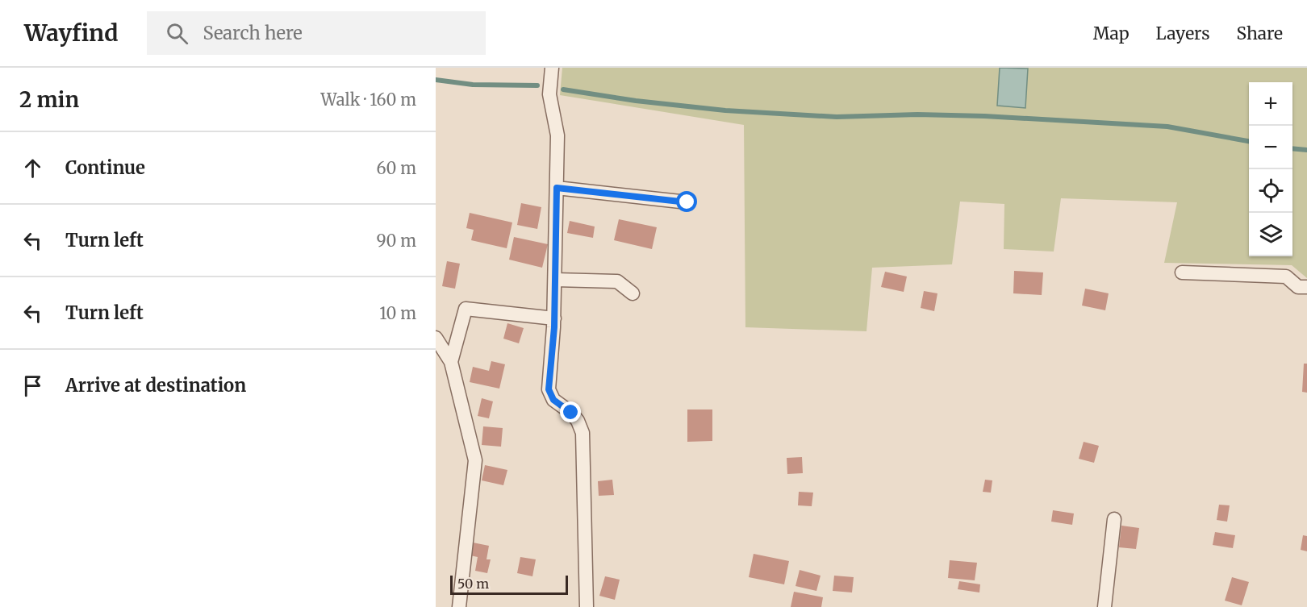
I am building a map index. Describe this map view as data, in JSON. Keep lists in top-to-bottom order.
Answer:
{
  "scale_bar": "50 m",
  "page": {
    "header": "Wayfind",
    "search": "Search here",
    "nav": ["Map", "Layers", "Share"],
    "heading": ["2 min", "Walk · 160 m"],
    "map_buttons": ["+", "−"],
    "list": [
      ["Continue", "60 m"],
      ["Turn left", "90 m"],
      ["Turn left", "10 m"],
      "Arrive at destination"
    ],
    "scale": "50 m"
  }
}
